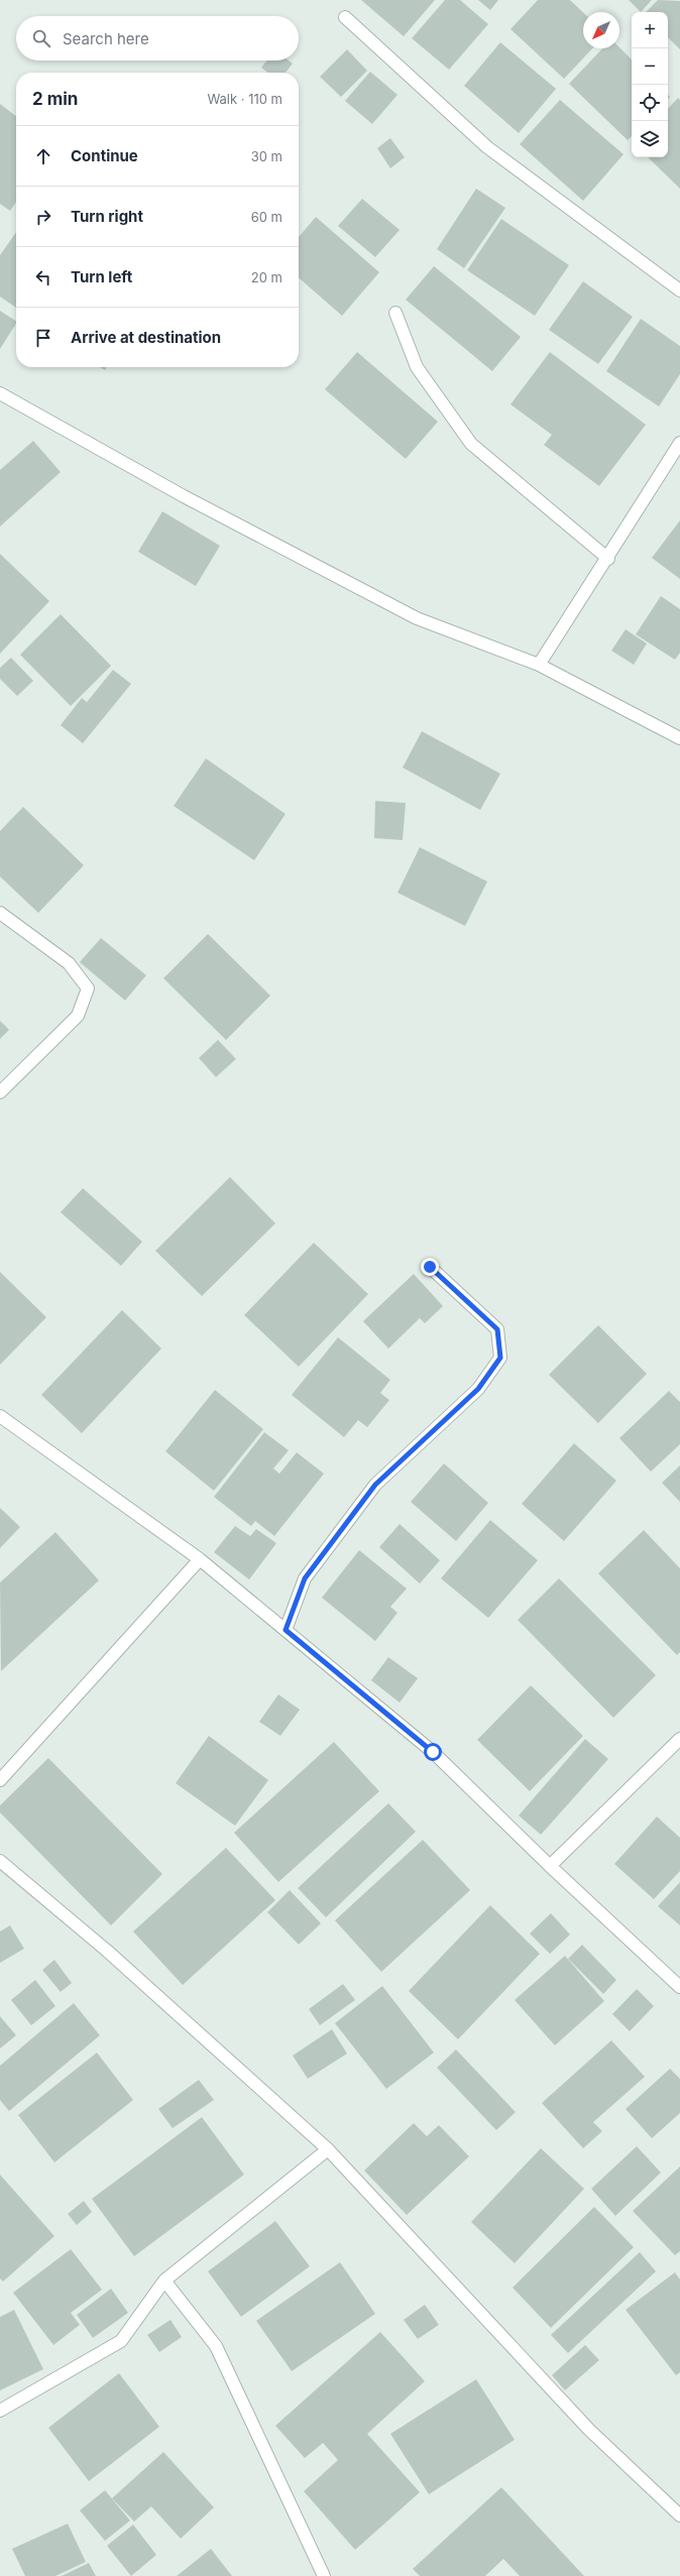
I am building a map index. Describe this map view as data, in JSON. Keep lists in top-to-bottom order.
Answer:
{
  "north": "bottom left",
  "page": {
    "map_buttons": ["+", "−"],
    "search": "Search here",
    "heading": ["2 min", "Walk · 110 m"],
    "list": [
      ["Continue", "30 m"],
      ["Turn right", "60 m"],
      ["Turn left", "20 m"],
      "Arrive at destination"
    ]
  }
}
